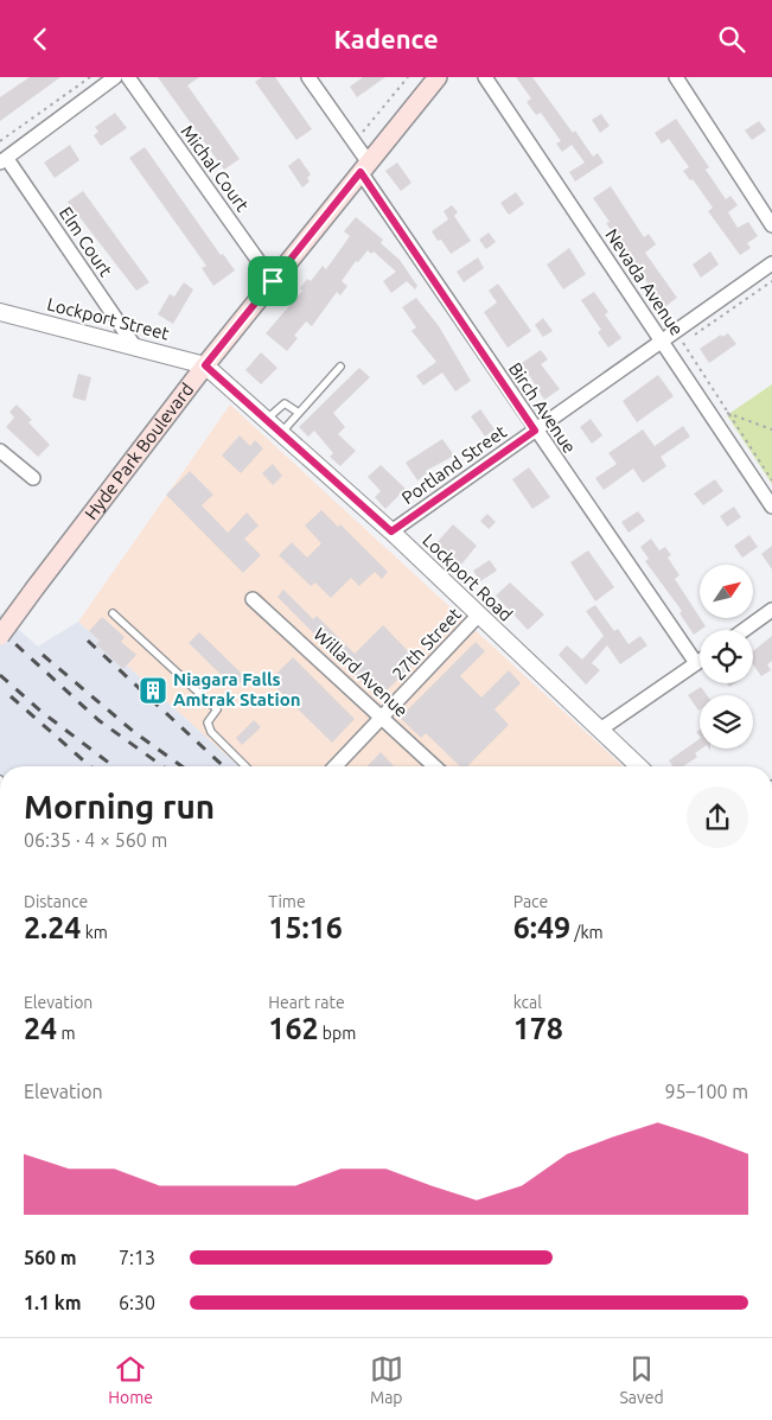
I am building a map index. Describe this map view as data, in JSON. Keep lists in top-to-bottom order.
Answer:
{
  "streets": {
    "main road": ["Hyde Park Boulevard"],
    "street": [
      "Michal Court",
      "Elm Court",
      "Nevada Avenue",
      "Lockport Street",
      "Birch Avenue",
      "Portland Street",
      "Lockport Road",
      "27th Street",
      "Willard Avenue"
    ]
  },
  "crossings": [
    ["Michal Court", "Hyde Park Boulevard"],
    ["Elm Court", "Lockport Street"],
    ["Nevada Avenue", "Portland Street"],
    ["Lockport Street", "Hyde Park Boulevard"],
    ["Lockport Street", "Lockport Road"],
    ["Birch Avenue", "Hyde Park Boulevard"],
    ["Birch Avenue", "Portland Street"],
    ["Hyde Park Boulevard", "Lockport Road"],
    ["Portland Street", "Lockport Road"],
    ["Lockport Road", "27th Street"],
    ["27th Street", "Willard Avenue"]
  ],
  "places": {
    "building": ["Niagara Falls Amtrak Station"]
  },
  "north": "top right",
  "page": {
    "header": "Kadence",
    "heading": ["Morning run", "06:35 · 4 × 560 m"],
    "stats": [
      ["Distance", "2.24 km"],
      ["Time", "15:16"],
      ["Pace", "6:49 /km"],
      ["Elevation", "24 m"],
      ["Heart rate", "162 bpm"],
      ["kcal", "178"]
    ],
    "chart": ["Elevation", "95–100 m"],
    "list": [
      {
        "name": "560 m",
        "note": "7:13"
      },
      {
        "name": "1.1 km",
        "note": "6:30"
      }
    ],
    "tabs": ["Home", "Map", "Saved"]
  }
}
